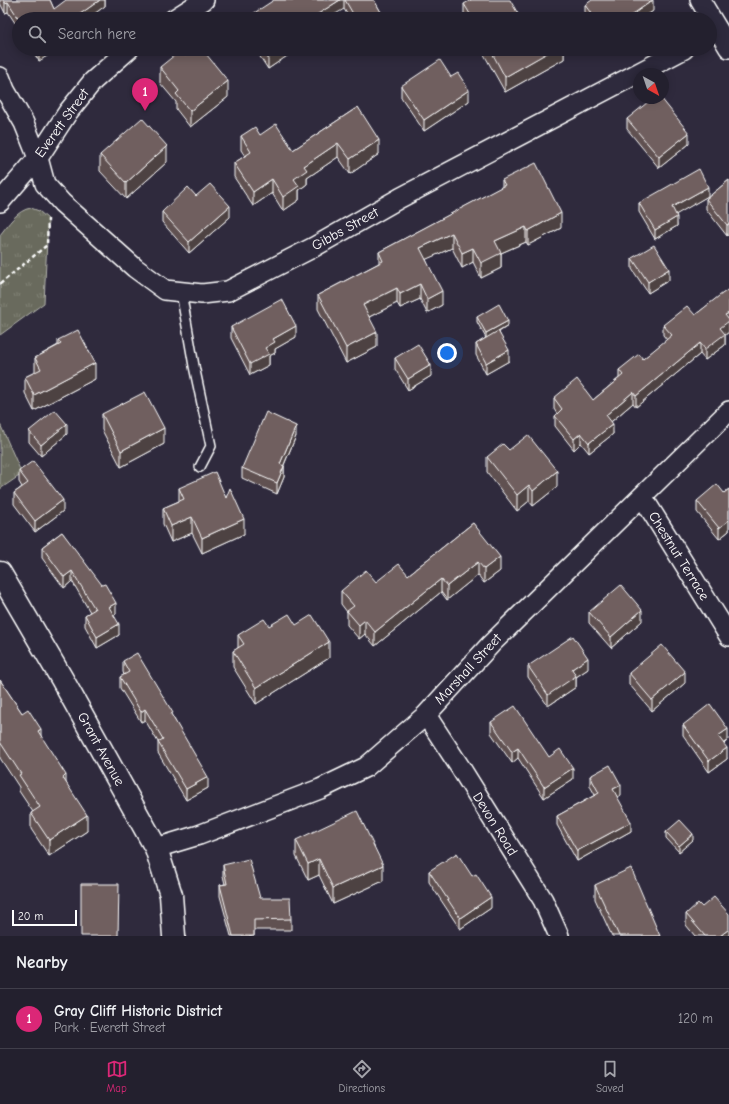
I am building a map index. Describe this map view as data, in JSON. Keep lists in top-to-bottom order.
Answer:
{
  "streets": {
    "street": [
      "Everett Street",
      "Gibbs Street",
      "Chestnut Terrace",
      "Marshall Street",
      "Grant Avenue",
      "Devon Road"
    ]
  },
  "crossings": [
    ["Everett Street", "Gibbs Street"],
    ["Chestnut Terrace", "Marshall Street"],
    ["Marshall Street", "Grant Avenue"],
    ["Marshall Street", "Devon Road"]
  ],
  "scale_bar": "20 m",
  "north": "bottom right",
  "page": {
    "search": "Search here",
    "pins": "1",
    "scale": "20 m",
    "heading": "Nearby",
    "list": [
      {
        "mark": "1",
        "name": "Gray Cliff Historic District",
        "note": "Park · Everett Street",
        "value": "120 m"
      }
    ],
    "nav": ["Map", "Directions", "Saved"]
  }
}
